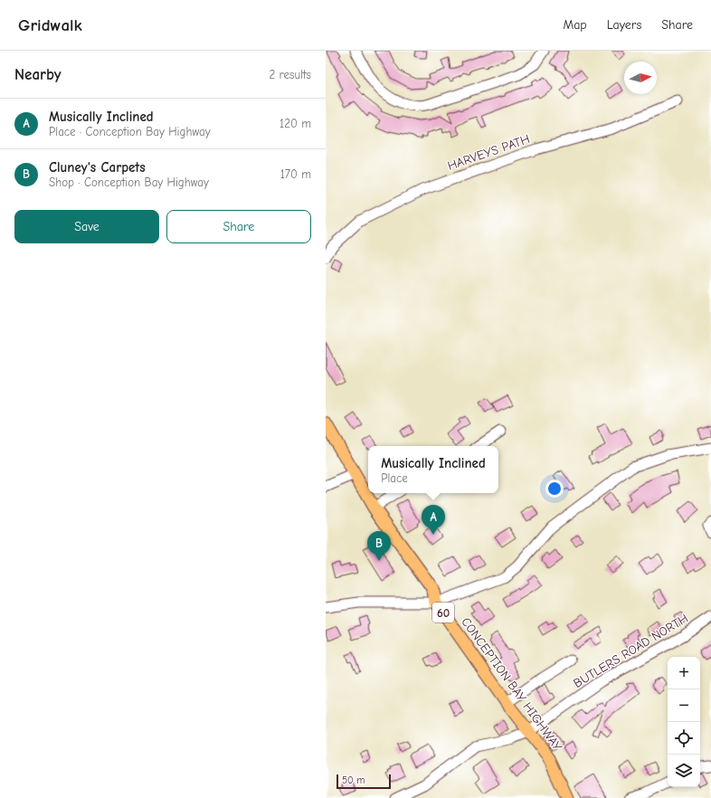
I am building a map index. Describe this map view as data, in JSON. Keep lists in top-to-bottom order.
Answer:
{
  "streets": {
    "main road": ["60", "CONCEPTION BAY HIGHWAY"],
    "street": ["HARVEYS PATH", "BUTLERS ROAD NORTH"]
  },
  "crossings": [
    ["BUTLERS ROAD NORTH", "CONCEPTION BAY HIGHWAY"]
  ],
  "scale_bar": "50 m",
  "north": "right",
  "page": {
    "header": "Gridwalk",
    "nav": ["Map", "Layers", "Share"],
    "heading": ["Nearby", "2 results"],
    "list": [
      {
        "mark": "A",
        "name": "Musically Inclined",
        "note": "Place · Conception Bay Highway",
        "value": "120 m"
      },
      {
        "mark": "B",
        "name": "Cluney's Carpets",
        "note": "Shop · Conception Bay Highway",
        "value": "170 m"
      }
    ],
    "buttons": ["Save", "Share"],
    "popup": ["Musically Inclined", "Place"],
    "pins": ["A", "B"],
    "map_buttons": ["+", "−"],
    "scale": "50 m"
  }
}
